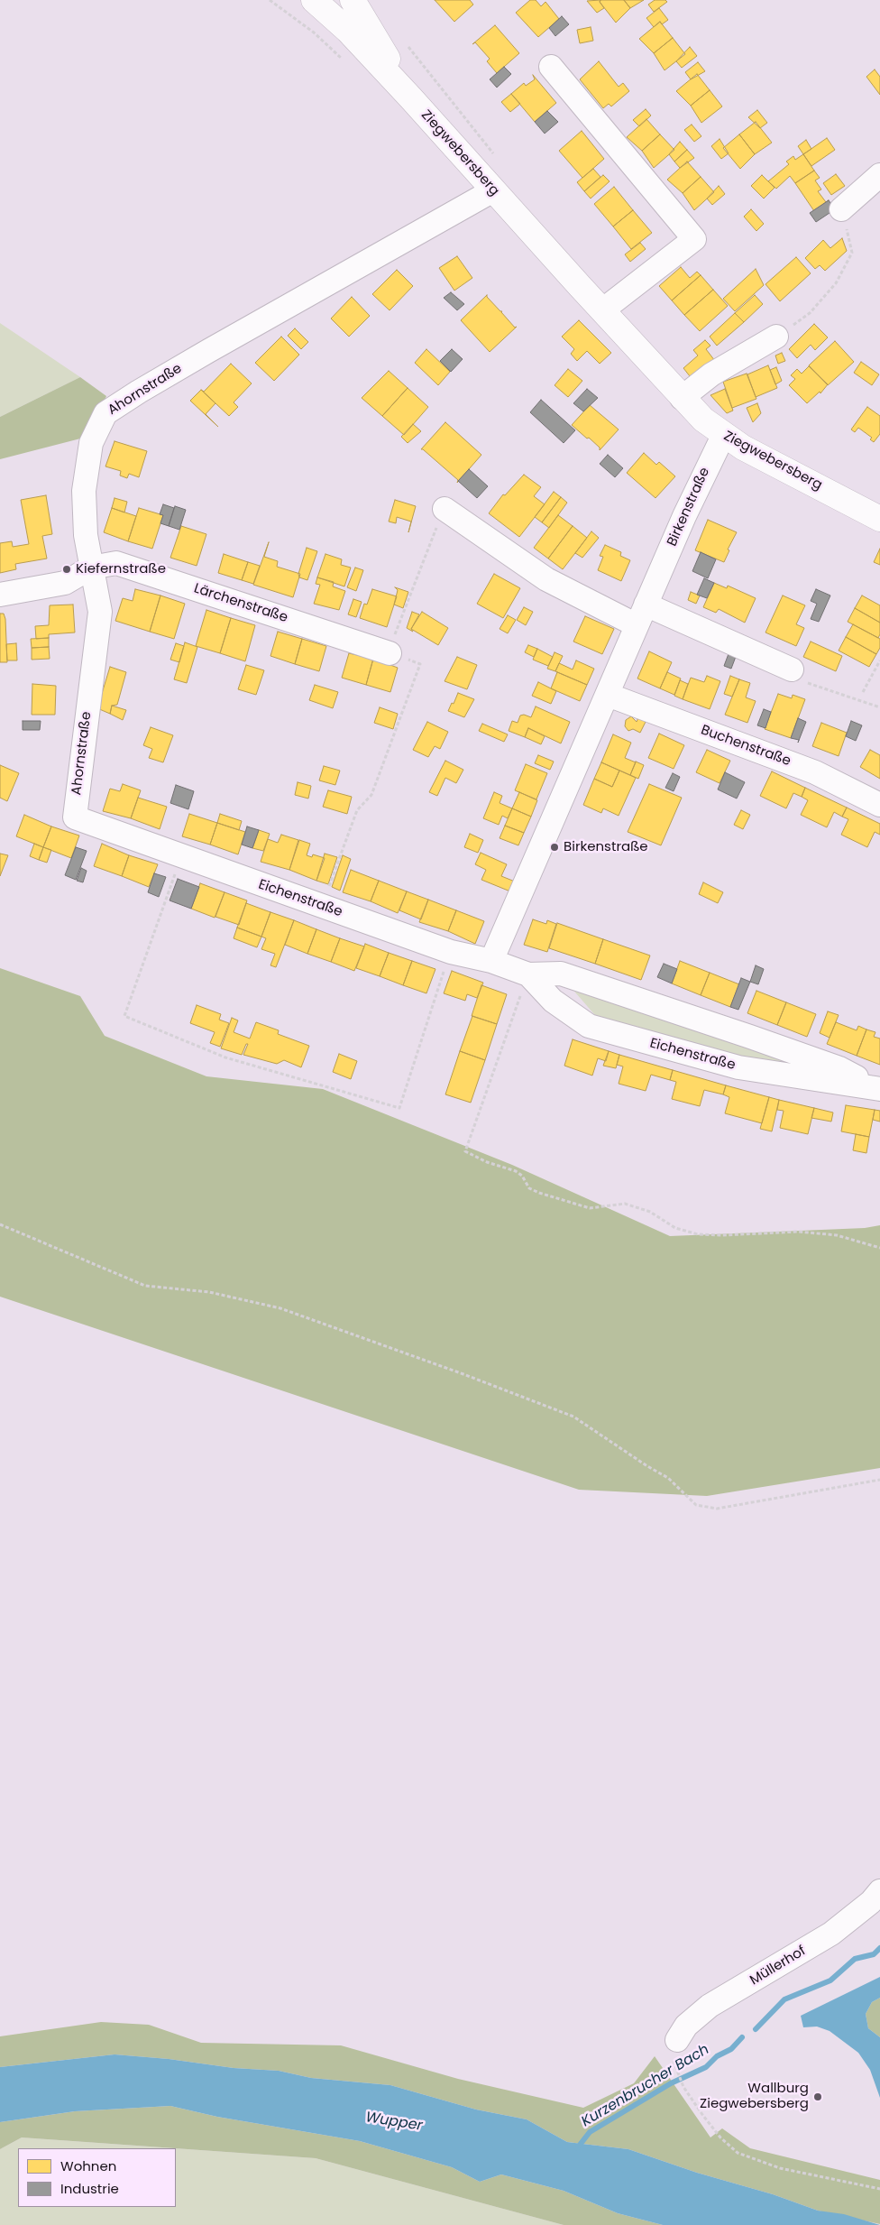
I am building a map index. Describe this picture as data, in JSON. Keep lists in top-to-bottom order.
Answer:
{
  "streets": {
    "main road": ["Ziegwebersberg"],
    "street": [
      "Ahornstraße",
      "Birkenstraße",
      "Lärchenstraße",
      "Buchenstraße",
      "Eichenstraße",
      "Müllerhof"
    ]
  },
  "crossings": [
    ["Ziegwebersberg", "Ahornstraße"],
    ["Ziegwebersberg", "Birkenstraße"],
    ["Ahornstraße", "Lärchenstraße"],
    ["Ahornstraße", "Eichenstraße"],
    ["Birkenstraße", "Buchenstraße"],
    ["Birkenstraße", "Eichenstraße"]
  ],
  "water": ["Kurzenbrucher Bach", "Wupper"],
  "places": ["Kiefernstraße", "Birkenstraße", "Wallburg Ziegwebersberg"],
  "legend": ["Wohnen", "Industrie"]
}
